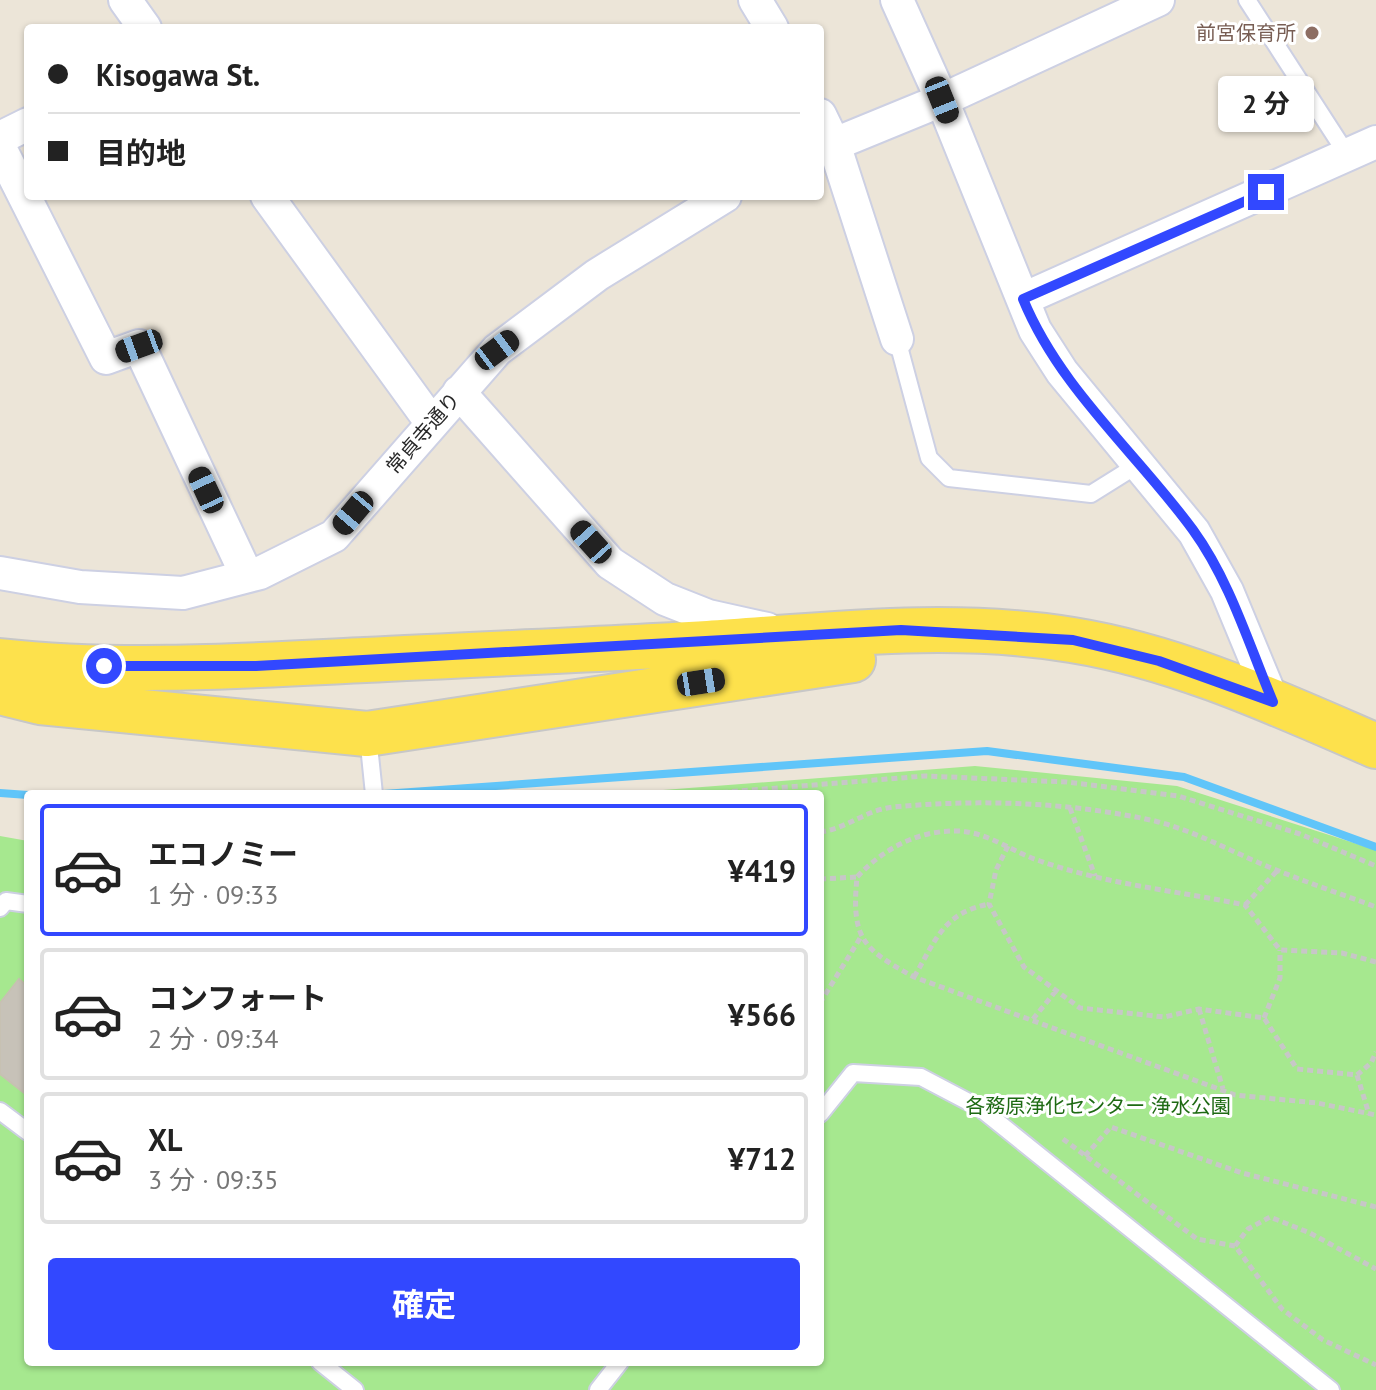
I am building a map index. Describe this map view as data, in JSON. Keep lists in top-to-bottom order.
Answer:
{
  "streets": {
    "street": ["常貞寺通り"]
  },
  "parks": ["各務原浄化センター 浄水公園"],
  "places": ["前宮保育所"],
  "page": {
    "banner": ["Kisogawa St.", "目的地"],
    "bubble": "2 分",
    "list": [
      {
        "name": "エコノミー",
        "note": "1 分 · 09:33",
        "value": "¥419"
      },
      {
        "name": "コンフォート",
        "note": "2 分 · 09:34",
        "value": "¥566"
      },
      {
        "name": "XL",
        "note": "3 分 · 09:35",
        "value": "¥712"
      }
    ],
    "buttons": "確定"
  }
}
